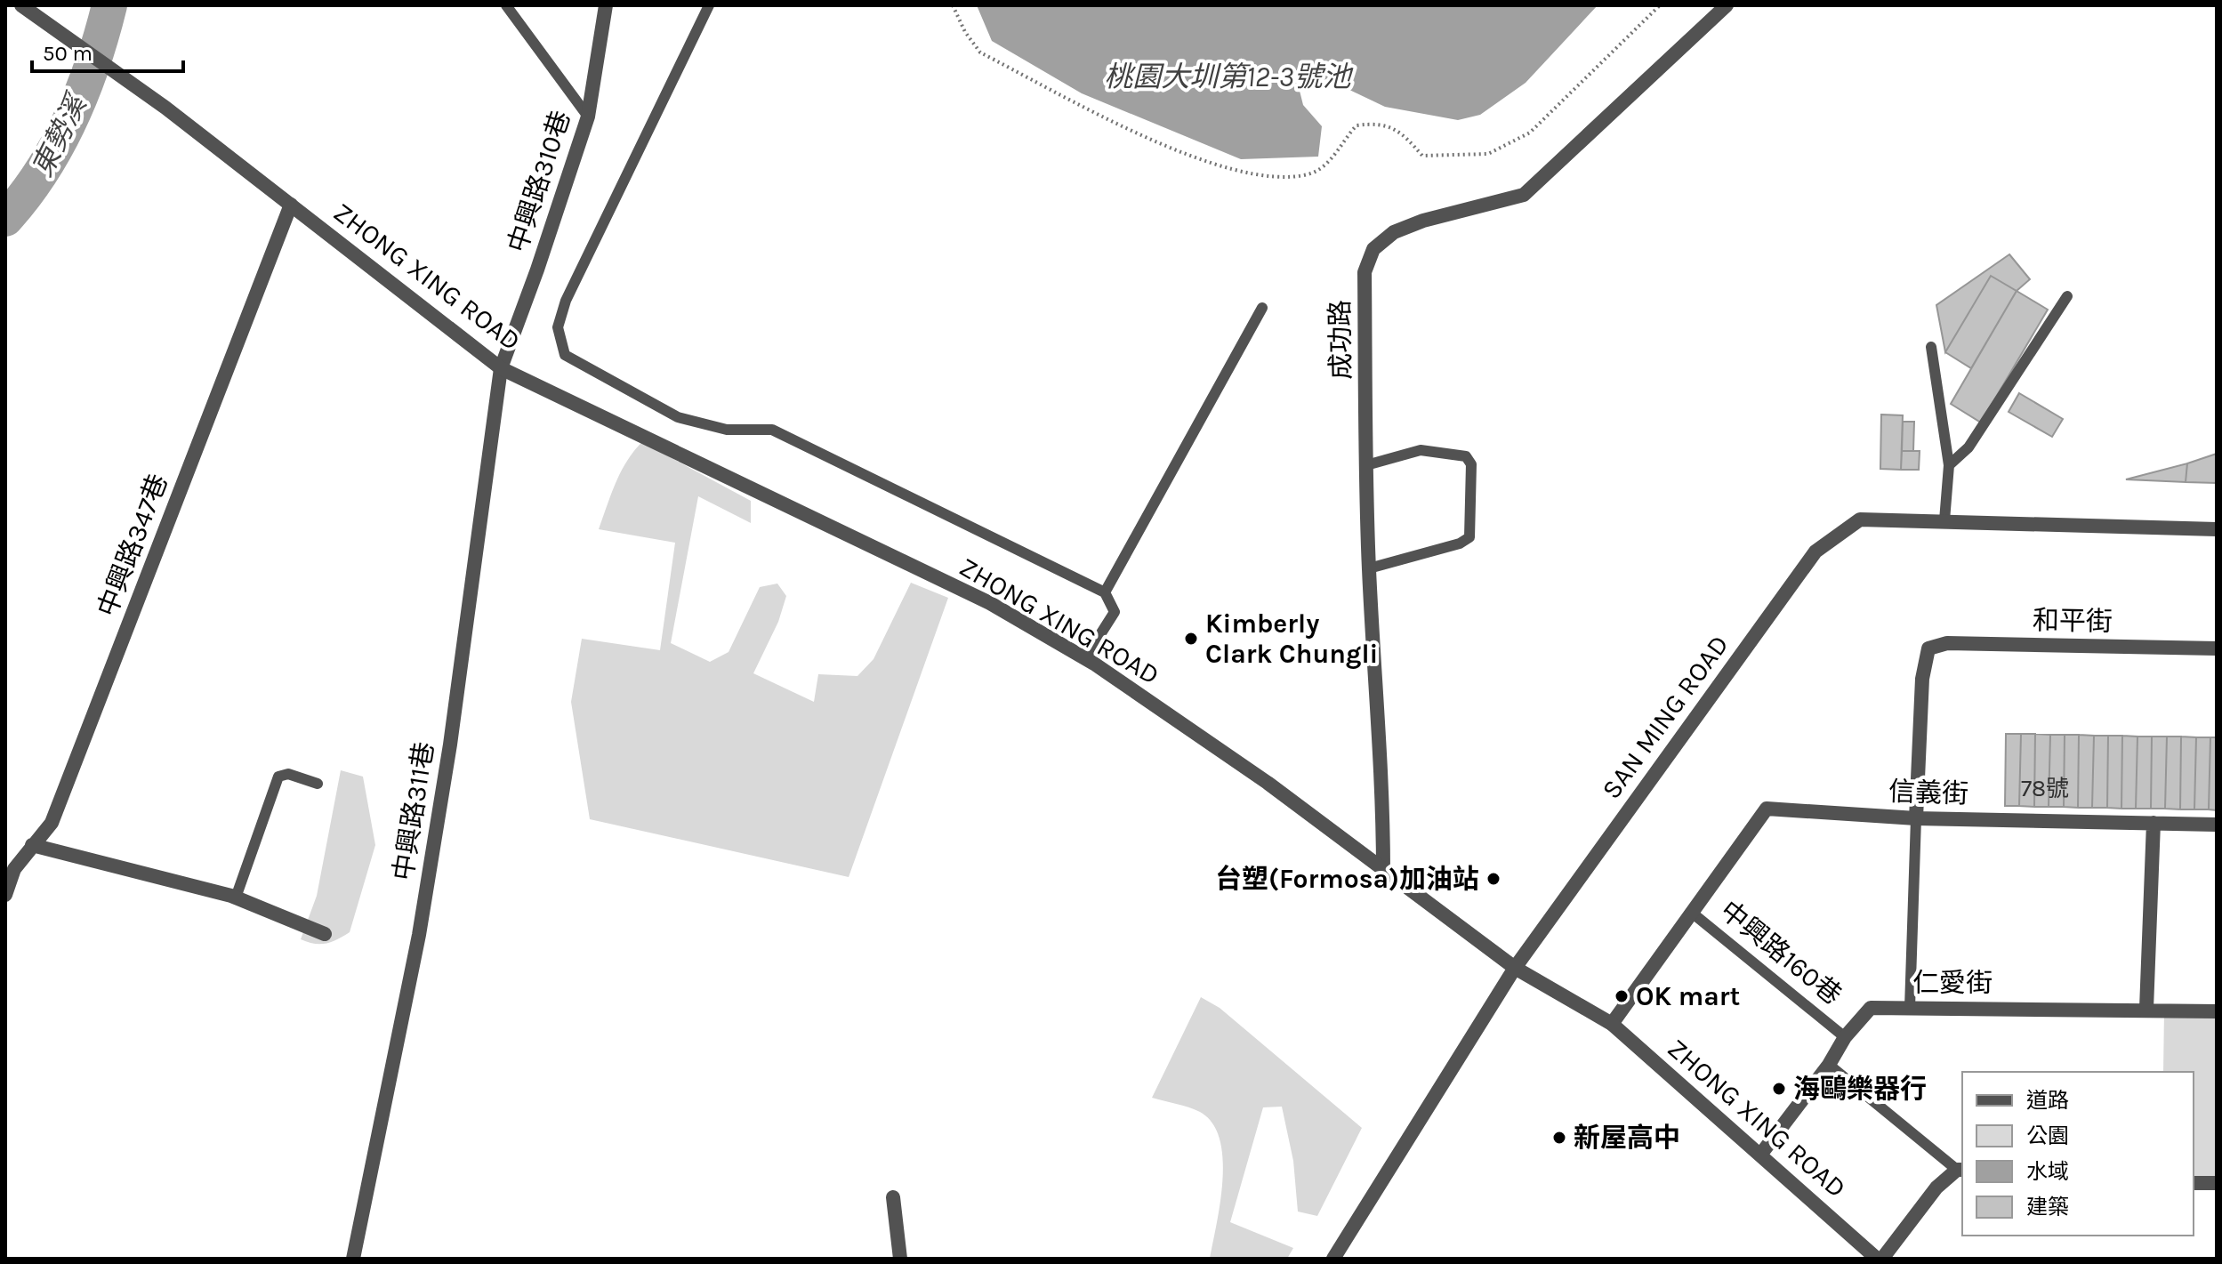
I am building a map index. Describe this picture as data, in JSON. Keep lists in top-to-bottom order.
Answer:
{
  "streets": {
    "street": [
      "中興路310巷",
      "ZHONG XING ROAD",
      "成功路",
      "中興路347巷",
      "和平街",
      "SAN MING ROAD",
      "信義街",
      "中興路311巷",
      "中興路160巷",
      "仁愛街"
    ]
  },
  "crossings": [
    ["中興路310巷", "ZHONG XING ROAD"],
    ["中興路310巷", "中興路311巷"],
    ["ZHONG XING ROAD", "成功路"],
    ["ZHONG XING ROAD", "中興路347巷"],
    ["ZHONG XING ROAD", "SAN MING ROAD"],
    ["ZHONG XING ROAD", "中興路311巷"],
    ["ZHONG XING ROAD", "中興路160巷"],
    ["ZHONG XING ROAD", "仁愛街"],
    ["和平街", "信義街"],
    ["信義街", "中興路160巷"],
    ["中興路160巷", "仁愛街"]
  ],
  "water": ["桃園大圳第12-3號池", "東勢溪"],
  "places": [
    "Kimberly Clark Chungli",
    "台塑(Formosa)加油站",
    "OK mart",
    "海鷗樂器行",
    "新屋高中"
  ],
  "house_numbers": ["78號"],
  "legend": [
    "道路",
    "公園",
    "水域",
    "建築"
  ],
  "scale_bar": "50 m"
}
